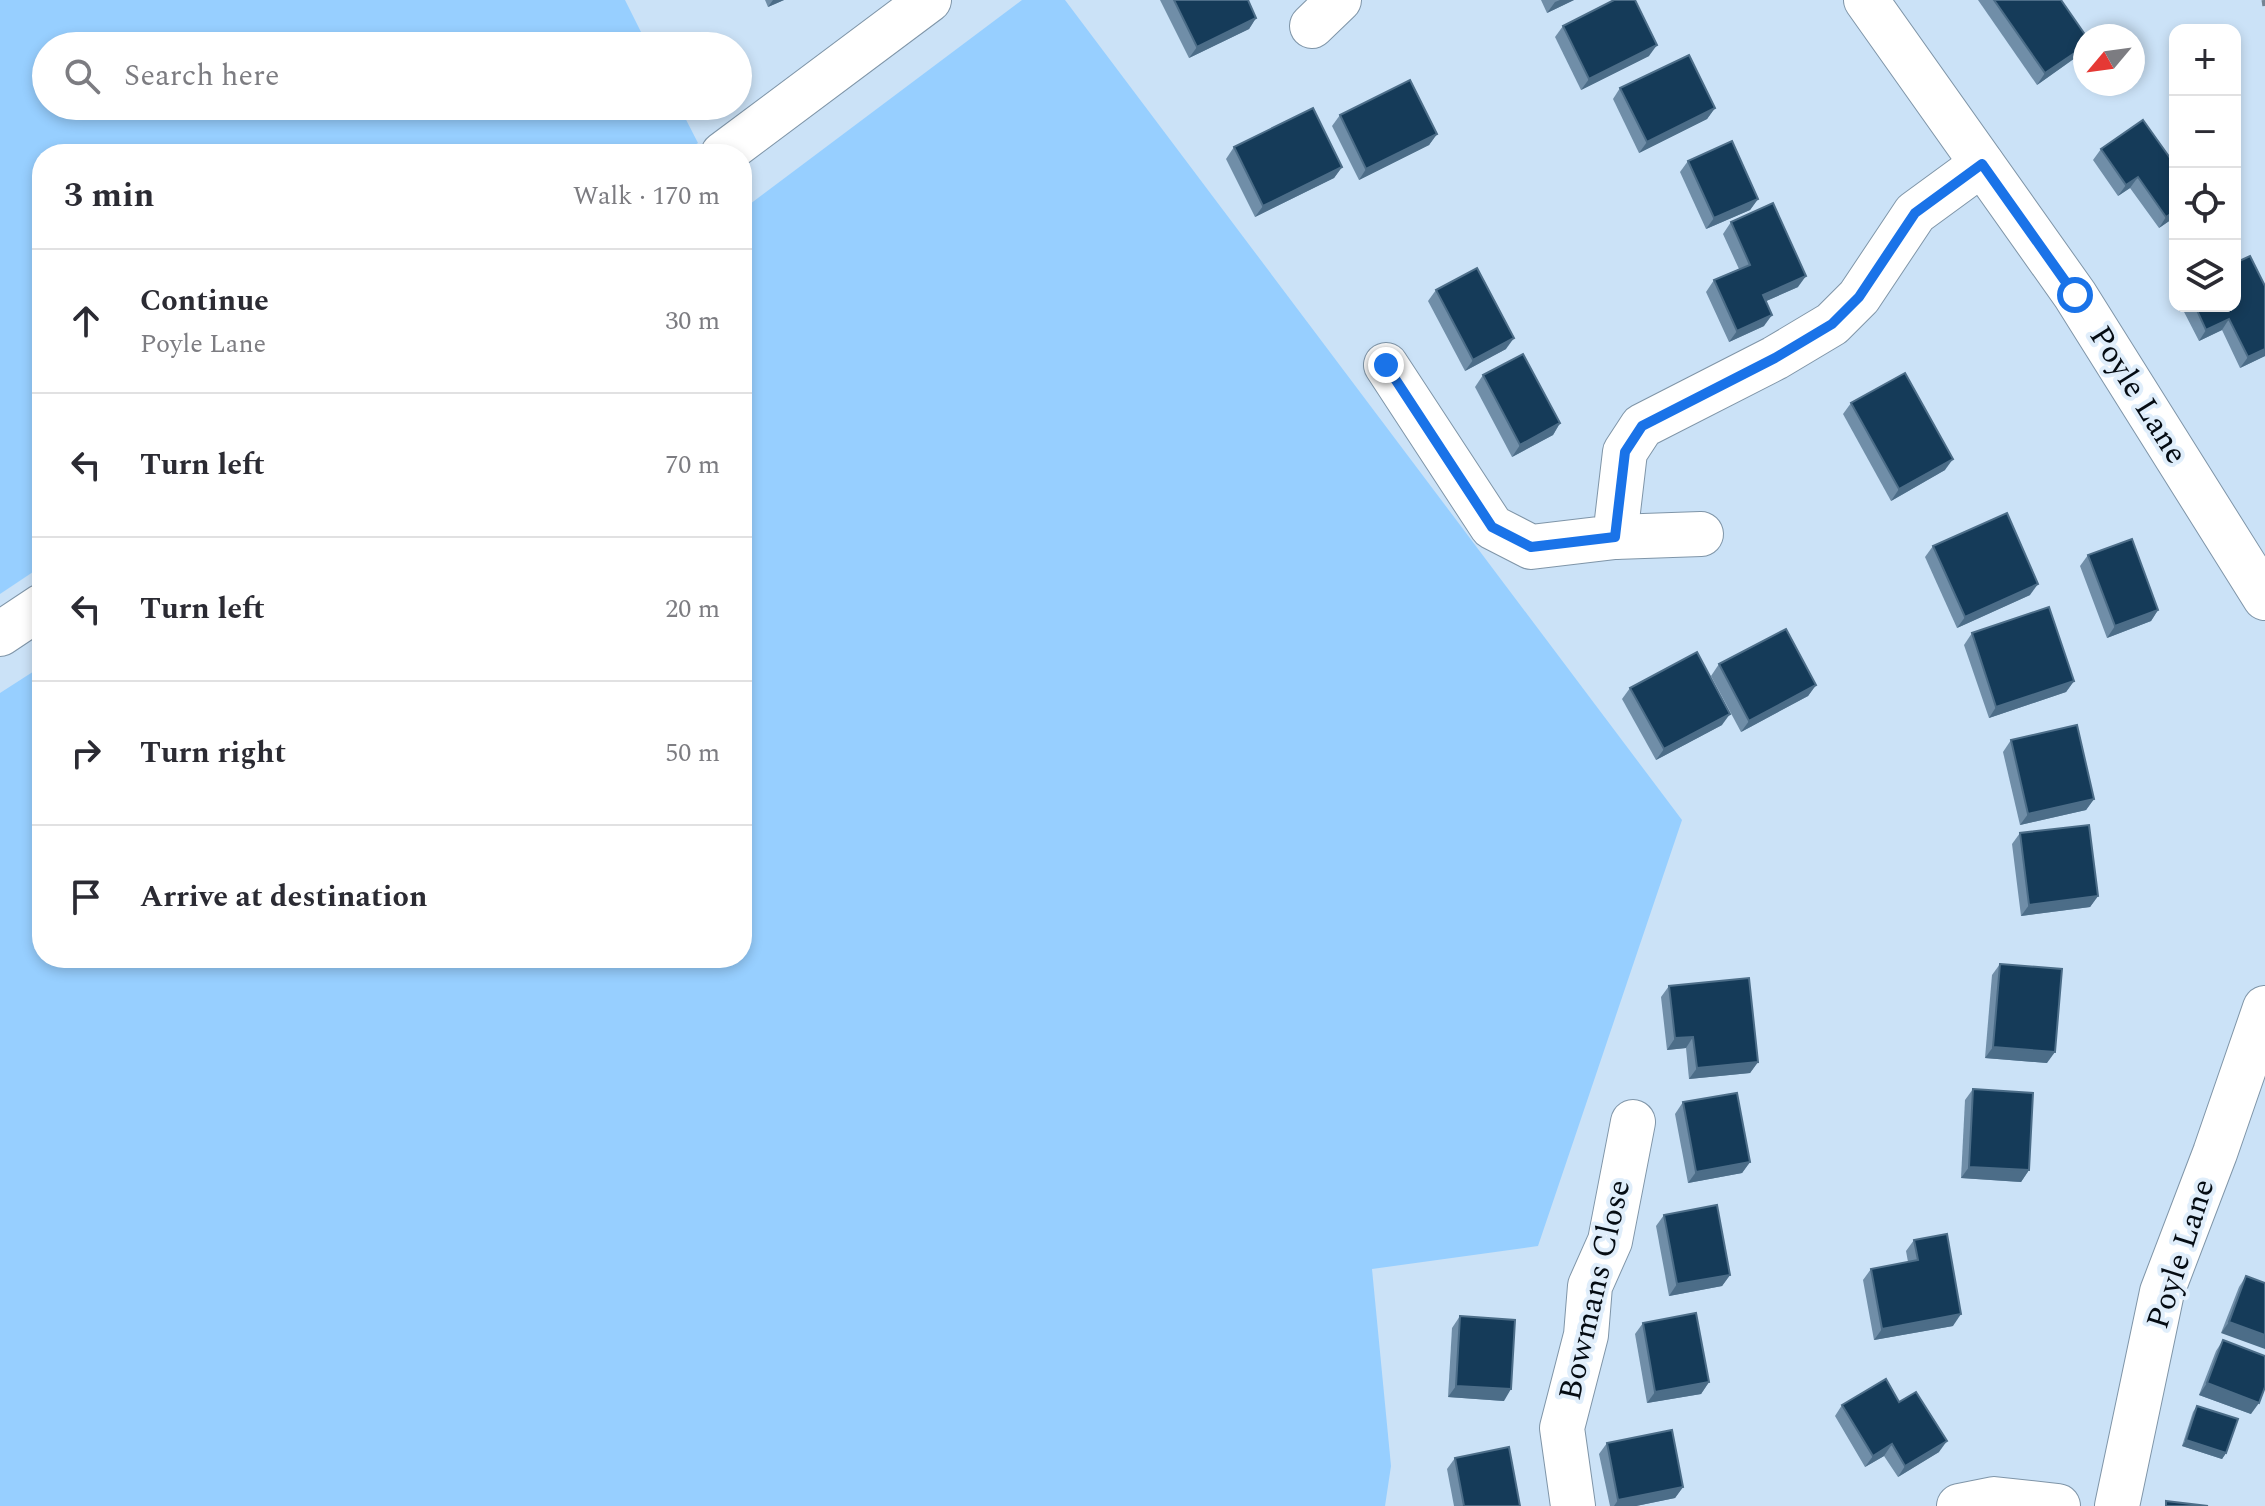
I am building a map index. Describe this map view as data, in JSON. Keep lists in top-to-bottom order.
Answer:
{
  "streets": {
    "street": ["Poyle Lane", "Bowmans Close"]
  },
  "north": "bottom left",
  "page": {
    "map_buttons": ["+", "−"],
    "search": "Search here",
    "heading": ["3 min", "Walk · 170 m"],
    "list": [
      ["Continue", "Poyle Lane", "30 m"],
      ["Turn left", "70 m"],
      ["Turn left", "20 m"],
      ["Turn right", "50 m"],
      "Arrive at destination"
    ]
  }
}
